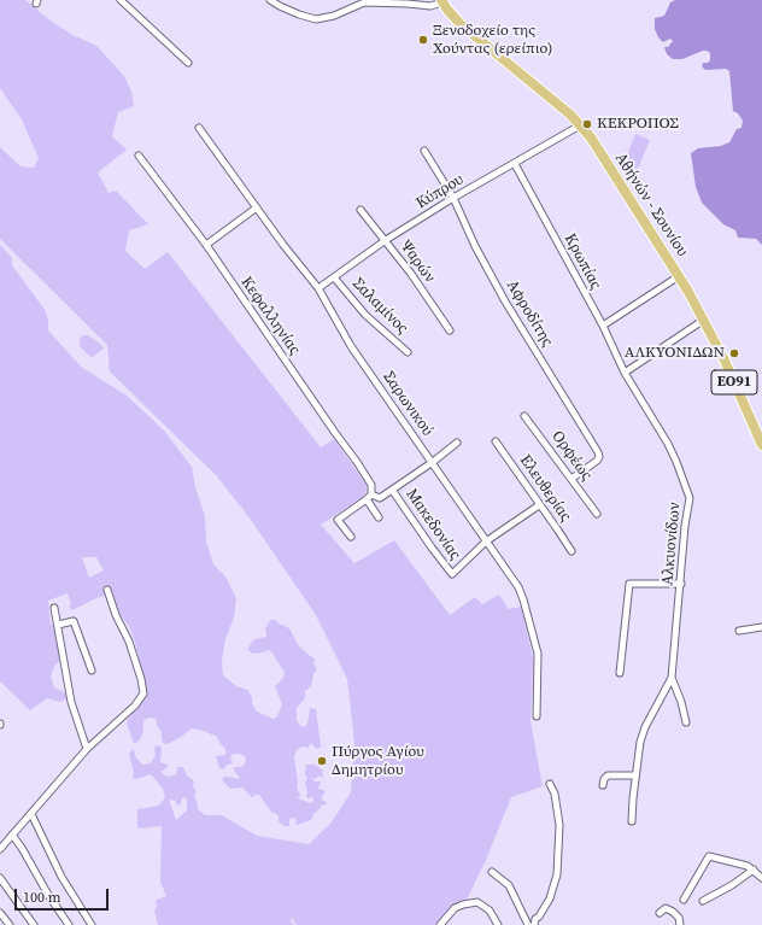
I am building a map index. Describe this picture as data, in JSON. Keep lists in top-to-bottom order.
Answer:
{
  "streets": {
    "main road": ["Αθήνών - Σουνίου", "ΕΟ91"],
    "street": [
      "Κύπρου",
      "Ψαρών",
      "Κρωπίας",
      "Σαλαμίνος",
      "Αφροδίτης",
      "Κεφαλληνίας",
      "Σαρωνικού",
      "Ορφέως",
      "Ελευθερίας",
      "Μακεδονίας",
      "Αλκυονίδων"
    ]
  },
  "crossings": [
    ["Κύπρου", "Αθήνών - Σουνίου"],
    ["Κύπρου", "Ψαρών"],
    ["Κύπρου", "Κρωπίας"],
    ["Κύπρου", "Σαλαμίνος"],
    ["Κύπρου", "Αφροδίτης"],
    ["Κύπρου", "Σαρωνικού"],
    ["Κρωπίας", "Αλκυονίδων"],
    ["Αφροδίτης", "Ορφέως"],
    ["Σαρωνικού", "Μακεδονίας"]
  ],
  "places": [
    "Ξενοδοχείο της Χούντας (ερείπιο)",
    "ΚΕΚΡΟΠΟΣ",
    "ΑΛΚΥΟΝΙΔΩΝ",
    "Πύργος Αγίου Δημητρίου"
  ],
  "scale_bar": "100 m"
}
